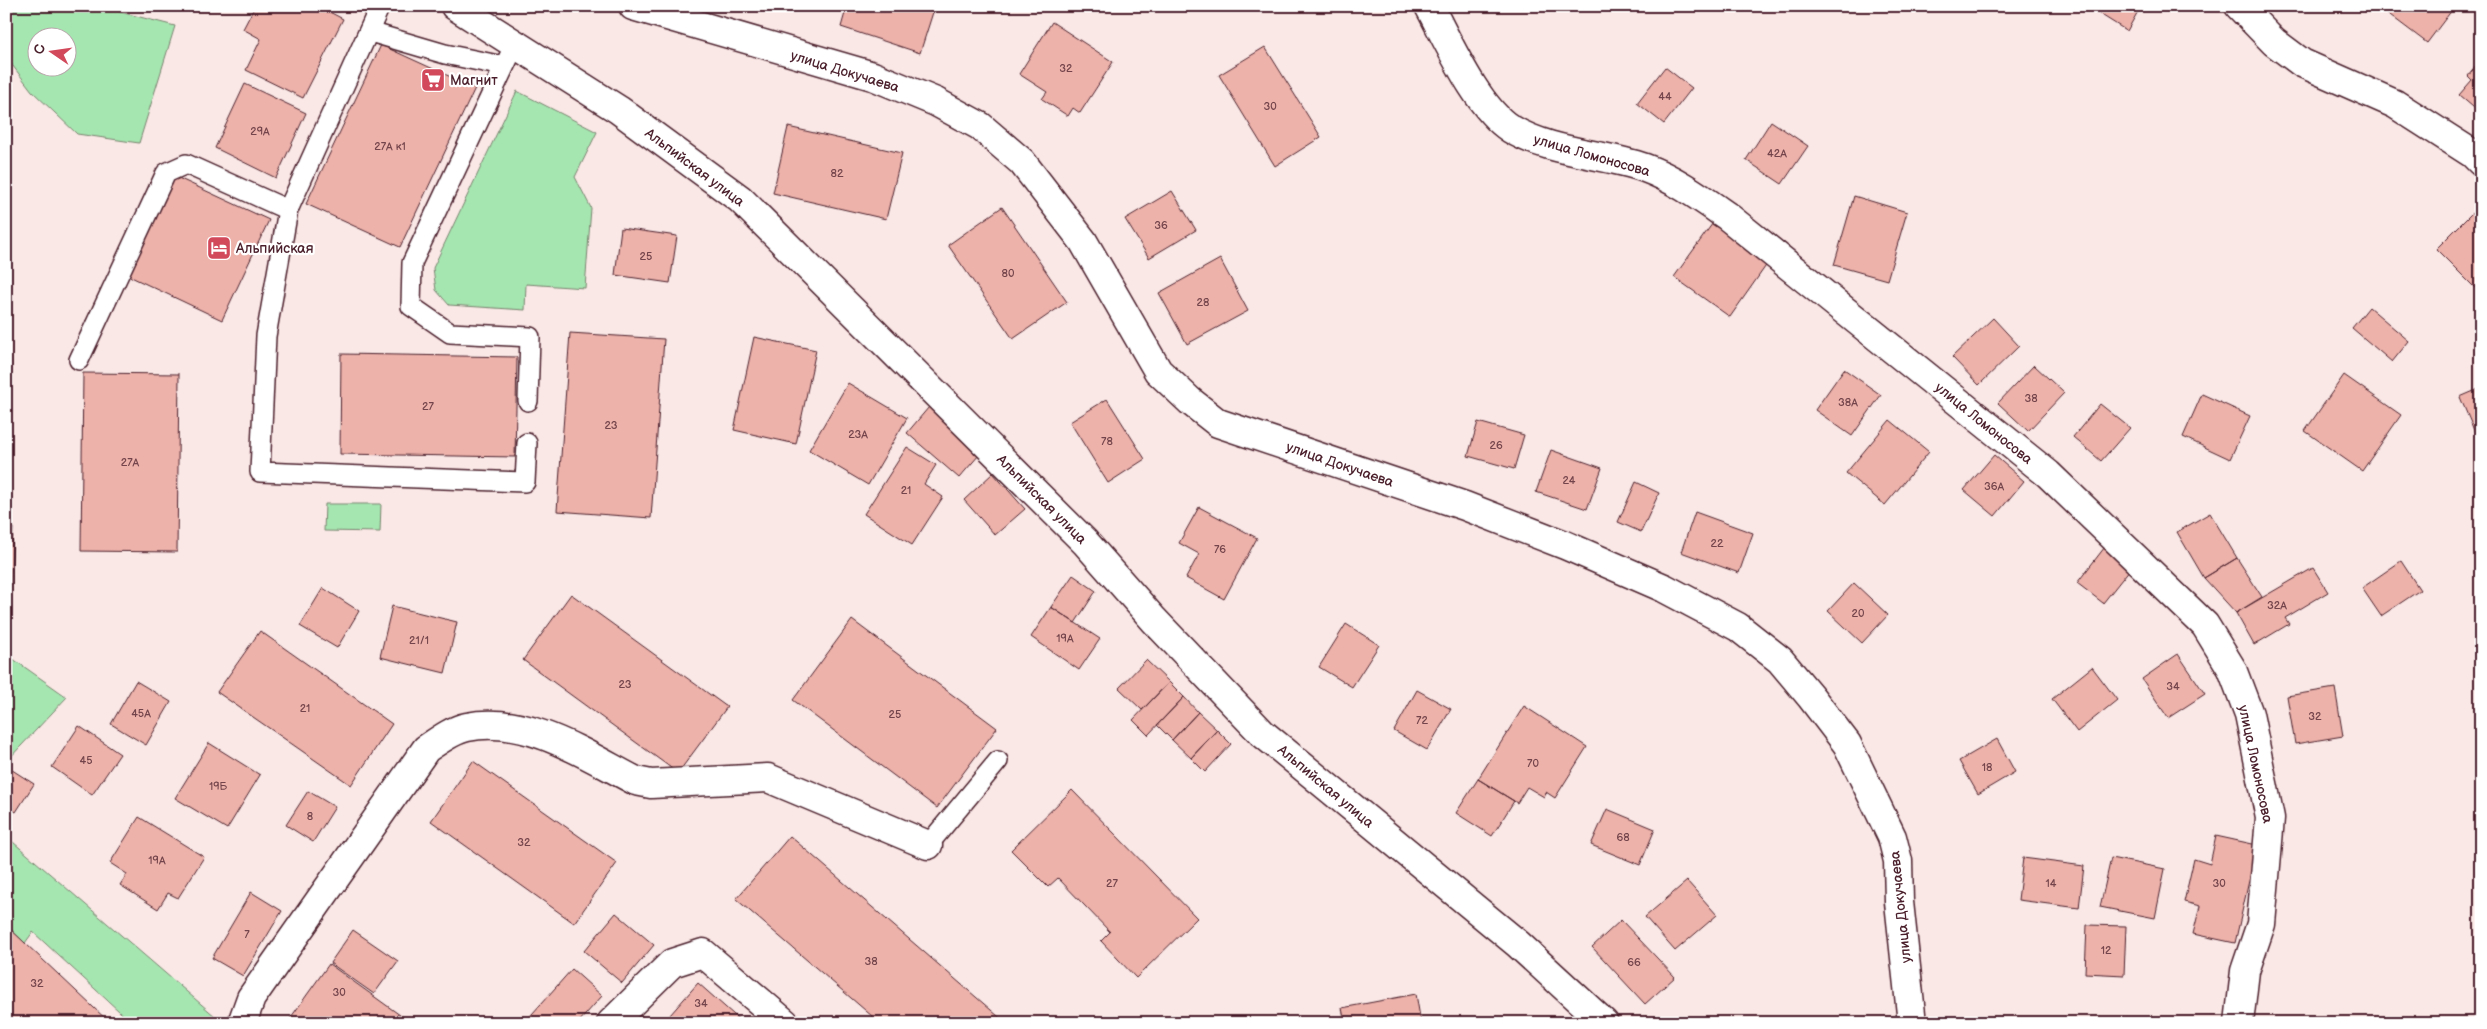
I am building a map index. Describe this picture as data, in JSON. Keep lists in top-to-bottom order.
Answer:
{
  "streets": {
    "street": ["улица Докучаева", "улица Ломоносова", "Альпийская улица"]
  },
  "places": {
    "supermarket": ["Магнит"],
    "hotel": ["Альпийская"]
  },
  "house_numbers": [
    "32",
    "44",
    "30",
    "29А",
    "27А к1",
    "42А",
    "82",
    "36",
    "25",
    "80",
    "28",
    "38",
    "38А",
    "27",
    "23",
    "23А",
    "78",
    "26",
    "27А",
    "24",
    "36А",
    "21",
    "22",
    "76",
    "32А",
    "20",
    "19А",
    "21/1",
    "23",
    "34",
    "21",
    "45А",
    "25",
    "32",
    "72",
    "45",
    "70",
    "18",
    "19Б",
    "8",
    "68",
    "32",
    "19А",
    "27",
    "14",
    "30",
    "7",
    "12",
    "38",
    "66",
    "32",
    "30",
    "34"
  ],
  "north": "left"
}
